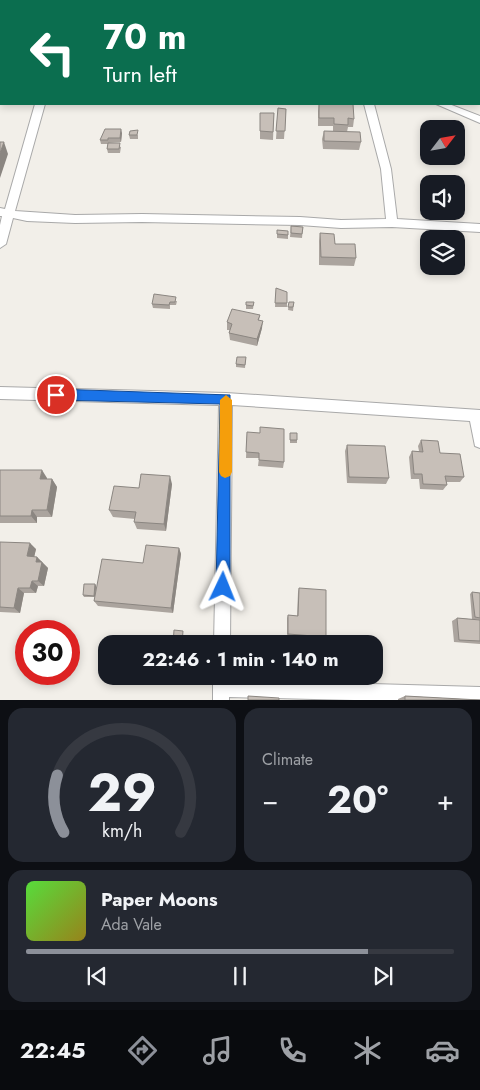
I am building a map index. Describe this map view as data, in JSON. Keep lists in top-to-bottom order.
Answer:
{
  "north": "top right",
  "page": {
    "turn": ["70 m", "Turn left"],
    "limit": "30",
    "trip": "22:46 · 1 min · 140 m",
    "tile": "Climate",
    "heat": ["−", "20°", "+"],
    "song": ["Paper Moons", "Ada Vale"],
    "tabs": "22:45",
    "gauge": ["29", "km/h"]
  }
}
